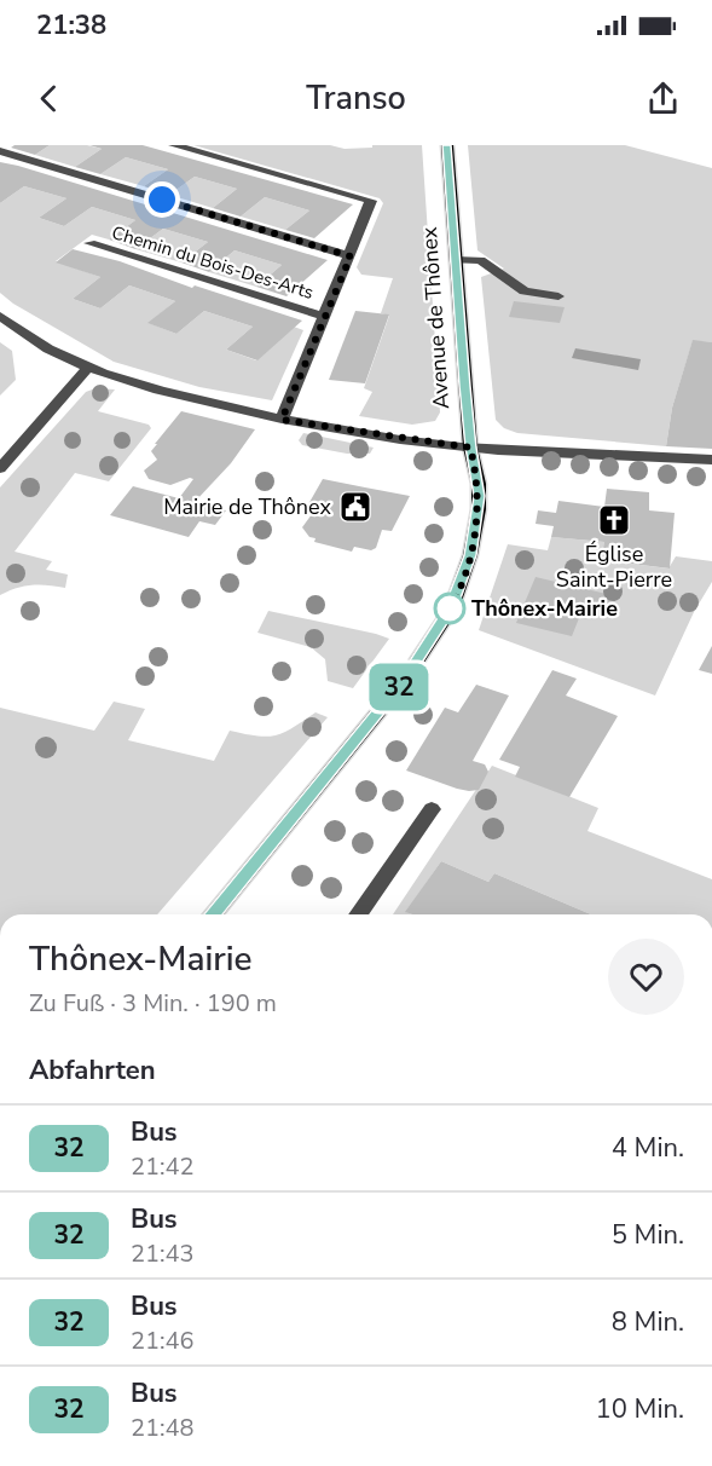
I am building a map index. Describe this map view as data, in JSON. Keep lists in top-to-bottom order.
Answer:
{
  "streets": {
    "main road": ["Avenue de Thônex"],
    "street": ["Chemin du Bois-Des-Arts"]
  },
  "places": {
    "public building": ["Mairie de Thônex"],
    "church": ["Église Saint-Pierre"],
    "other": ["Thônex-Mairie"]
  },
  "lines": ["bus line 32"],
  "page": {
    "status": "21:38",
    "header": "Transo",
    "on_map": "32",
    "heading": [
      ["Thônex-Mairie", "Zu Fuß · 3 Min. · 190 m"],
      "Abfahrten"
    ],
    "list": [
      {
        "mark": "32",
        "name": "Bus",
        "note": "21:42",
        "value": "4 Min."
      },
      {
        "mark": "32",
        "name": "Bus",
        "note": "21:43",
        "value": "5 Min."
      },
      {
        "mark": "32",
        "name": "Bus",
        "note": "21:46",
        "value": "8 Min."
      },
      {
        "mark": "32",
        "name": "Bus",
        "note": "21:48",
        "value": "10 Min."
      }
    ]
  }
}
